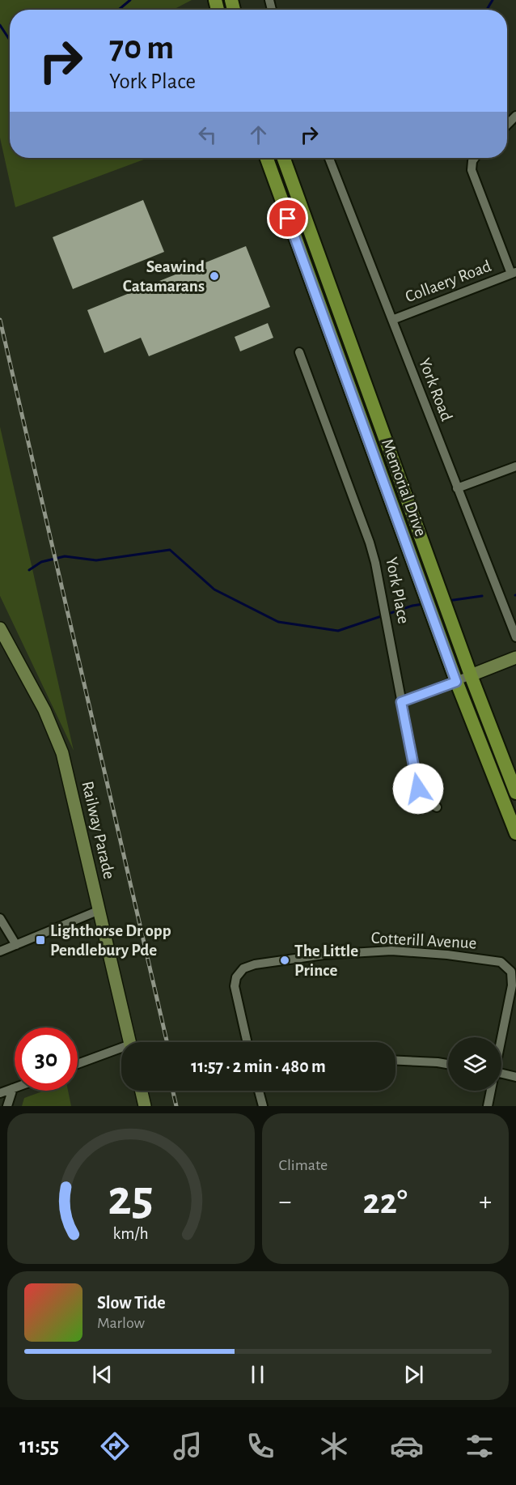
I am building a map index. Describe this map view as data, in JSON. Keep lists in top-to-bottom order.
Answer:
{
  "streets": {
    "main road": ["Memorial Drive", "Railway Parade"],
    "street": [
      "Collaery Road",
      "York Road",
      "York Place",
      "Cotterill Avenue"
    ]
  },
  "crossings": [
    ["Collaery Road", "York Road"]
  ],
  "places": {
    "other": ["Seawind Catamarans", "The Little Prince"],
    "transit": ["Lighthorse Dr opp Pendlebury Pde"]
  },
  "page": {
    "turn": ["70 m", "York Place"],
    "limit": "30",
    "trip": "11:57 · 2 min · 480 m",
    "tile": "Climate",
    "heat": ["−", "22°", "+"],
    "song": ["Slow Tide", "Marlow"],
    "tabs": "11:55",
    "gauge": ["25", "km/h"]
  }
}
